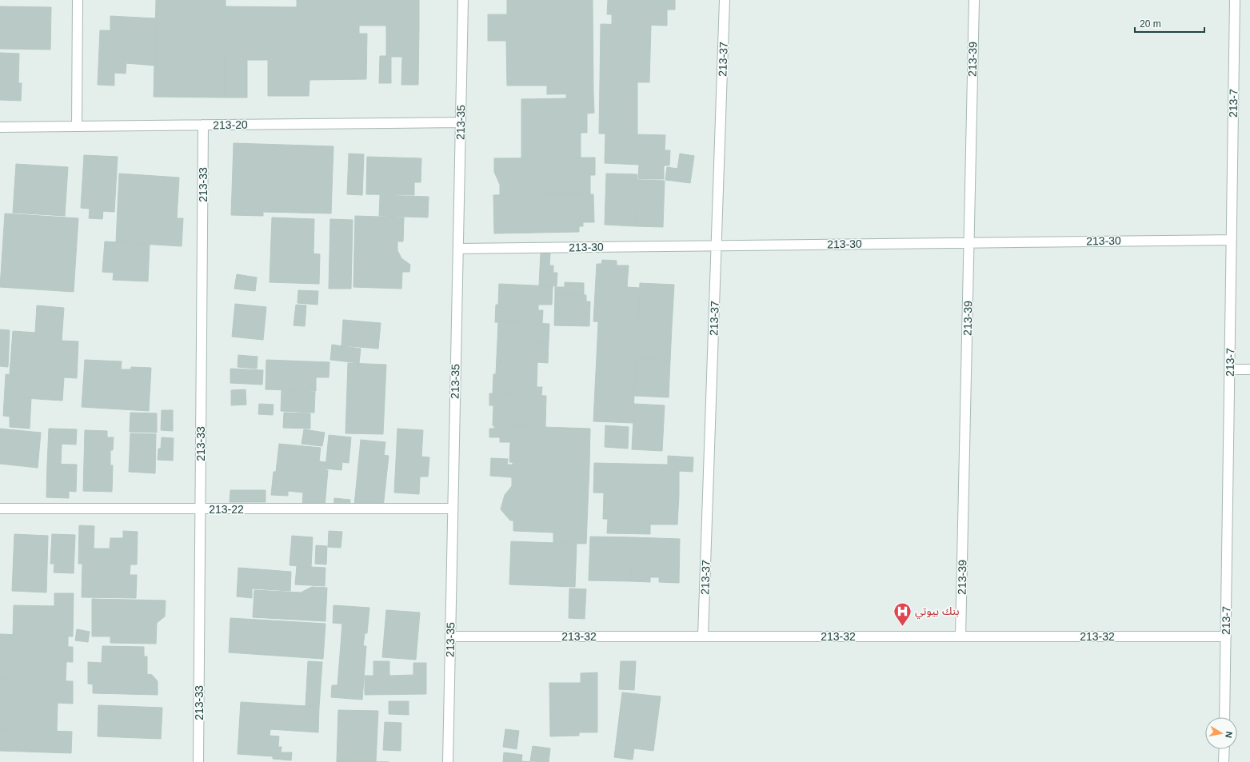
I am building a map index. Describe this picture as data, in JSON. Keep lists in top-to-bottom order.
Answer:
{
  "streets": {
    "street": [
      "213-37",
      "213-39",
      "213-7",
      "213-35",
      "213-20",
      "213-33",
      "213-30",
      "213-22",
      "213-32"
    ]
  },
  "crossings": [
    ["213-37", "213-30"],
    ["213-37", "213-32"],
    ["213-39", "213-30"],
    ["213-39", "213-32"],
    ["213-7", "213-30"],
    ["213-7", "213-32"],
    ["213-35", "213-20"],
    ["213-35", "213-30"],
    ["213-35", "213-22"],
    ["213-35", "213-32"],
    ["213-20", "213-33"],
    ["213-33", "213-22"]
  ],
  "places": {
    "hospital": ["بنك بيوتي"]
  },
  "scale_bar": "20 m",
  "north": "right"
}
